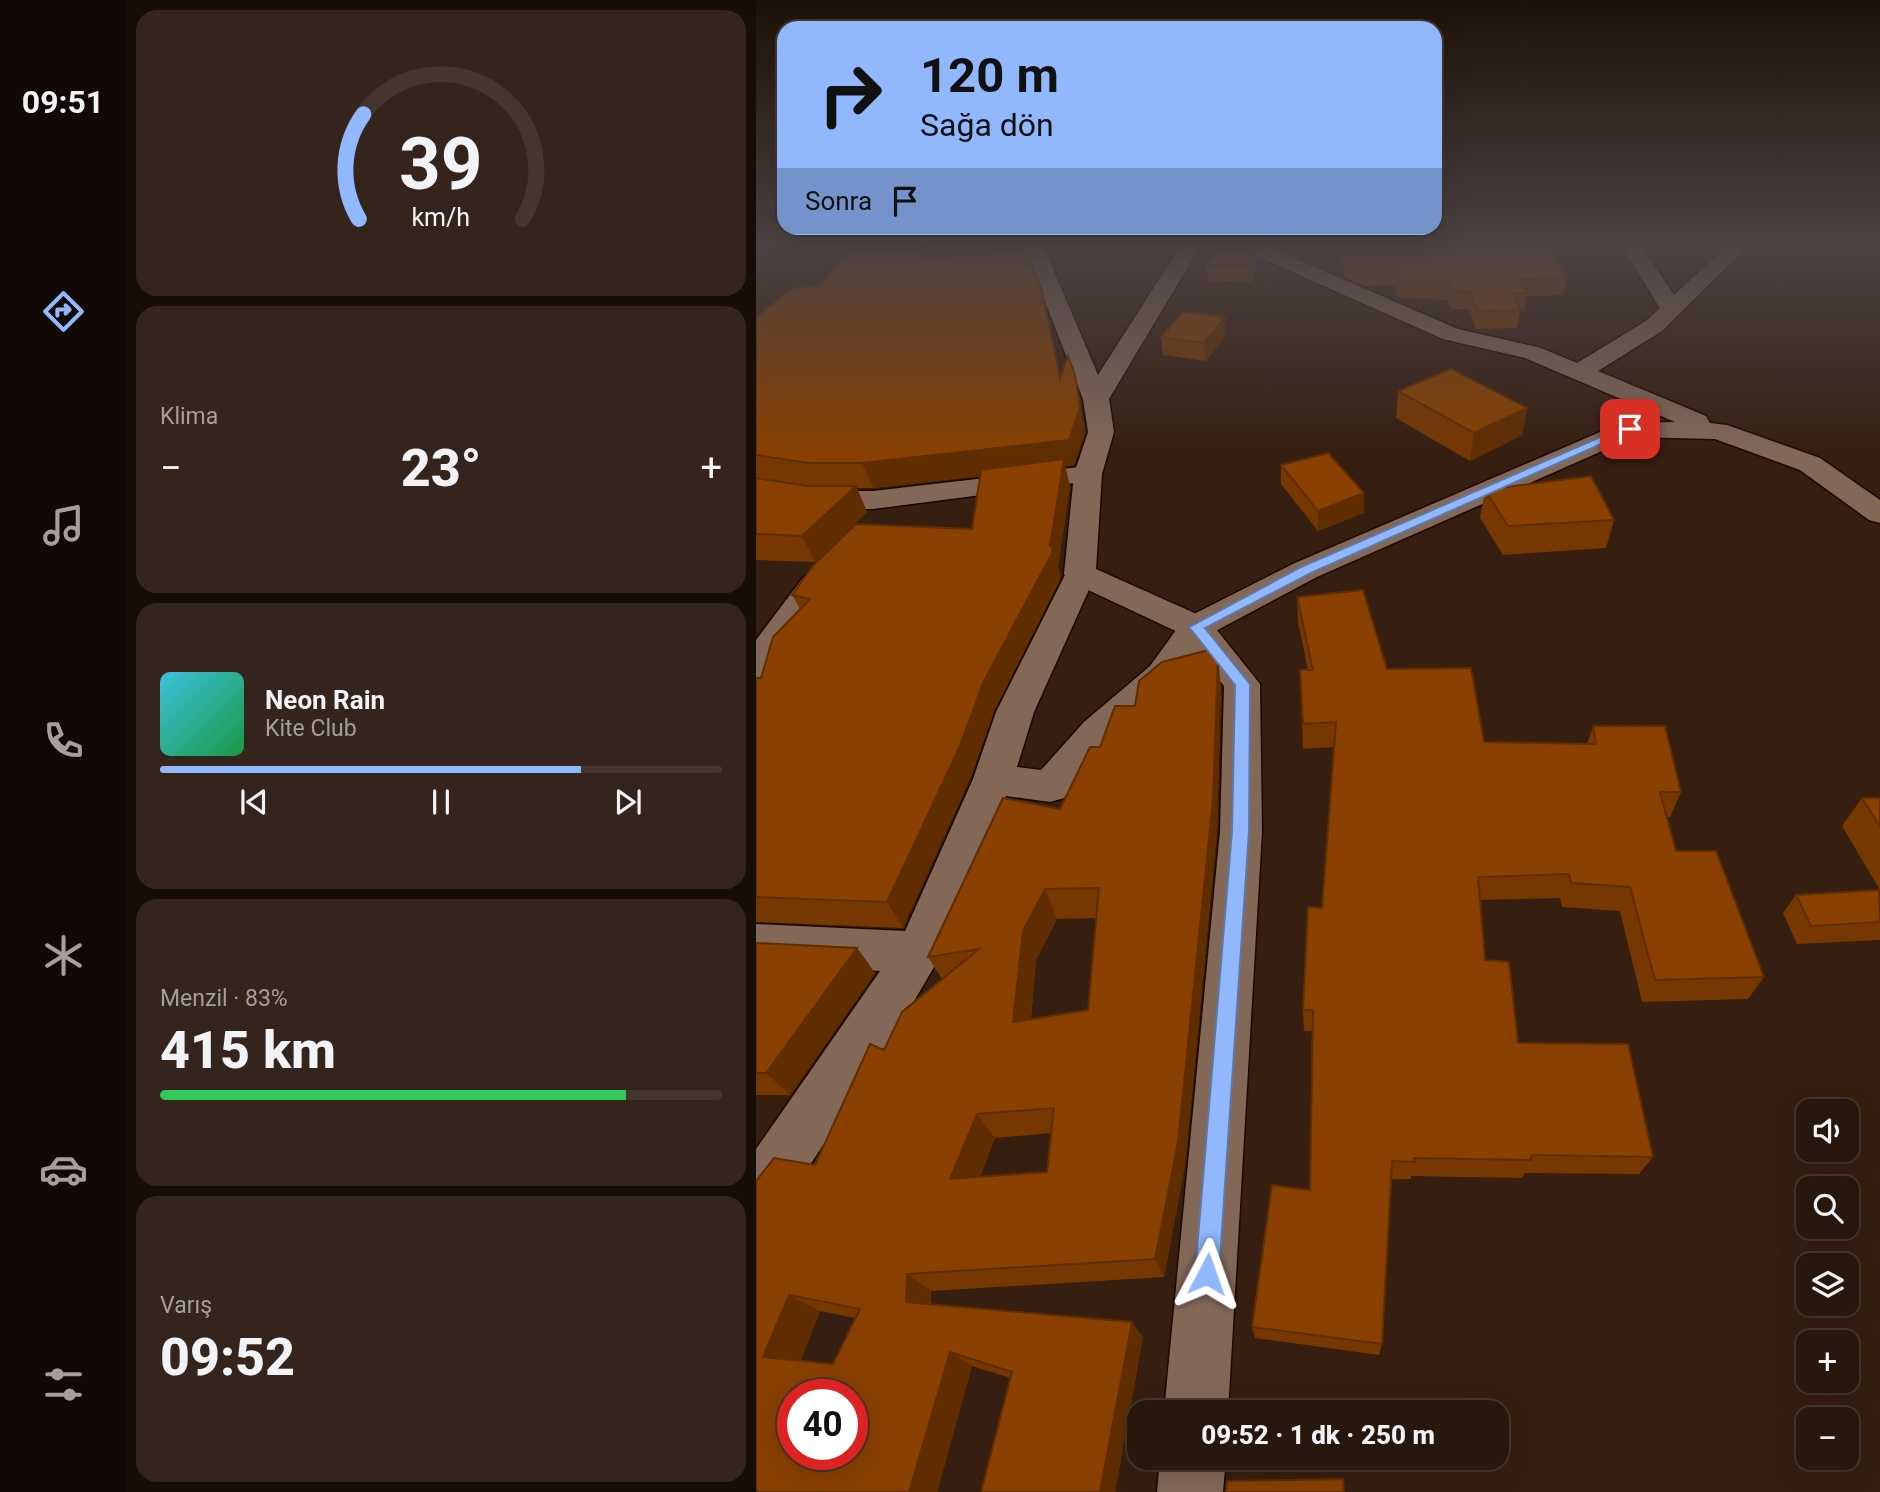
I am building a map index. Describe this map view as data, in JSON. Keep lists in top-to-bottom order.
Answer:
{
  "page": {
    "tabs": "09:51",
    "turn": ["120 m", "Sağa dön"],
    "then": "Sonra",
    "tile": [
      "Klima",
      ["Menzil · 83%", "415 km"],
      ["Varış", "09:52"]
    ],
    "heat": ["−", "23°", "+"],
    "song": ["Neon Rain", "Kite Club"],
    "map_buttons": ["+", "−"],
    "limit": "40",
    "trip": "09:52 · 1 dk · 250 m",
    "gauge": ["39", "km/h"]
  }
}
